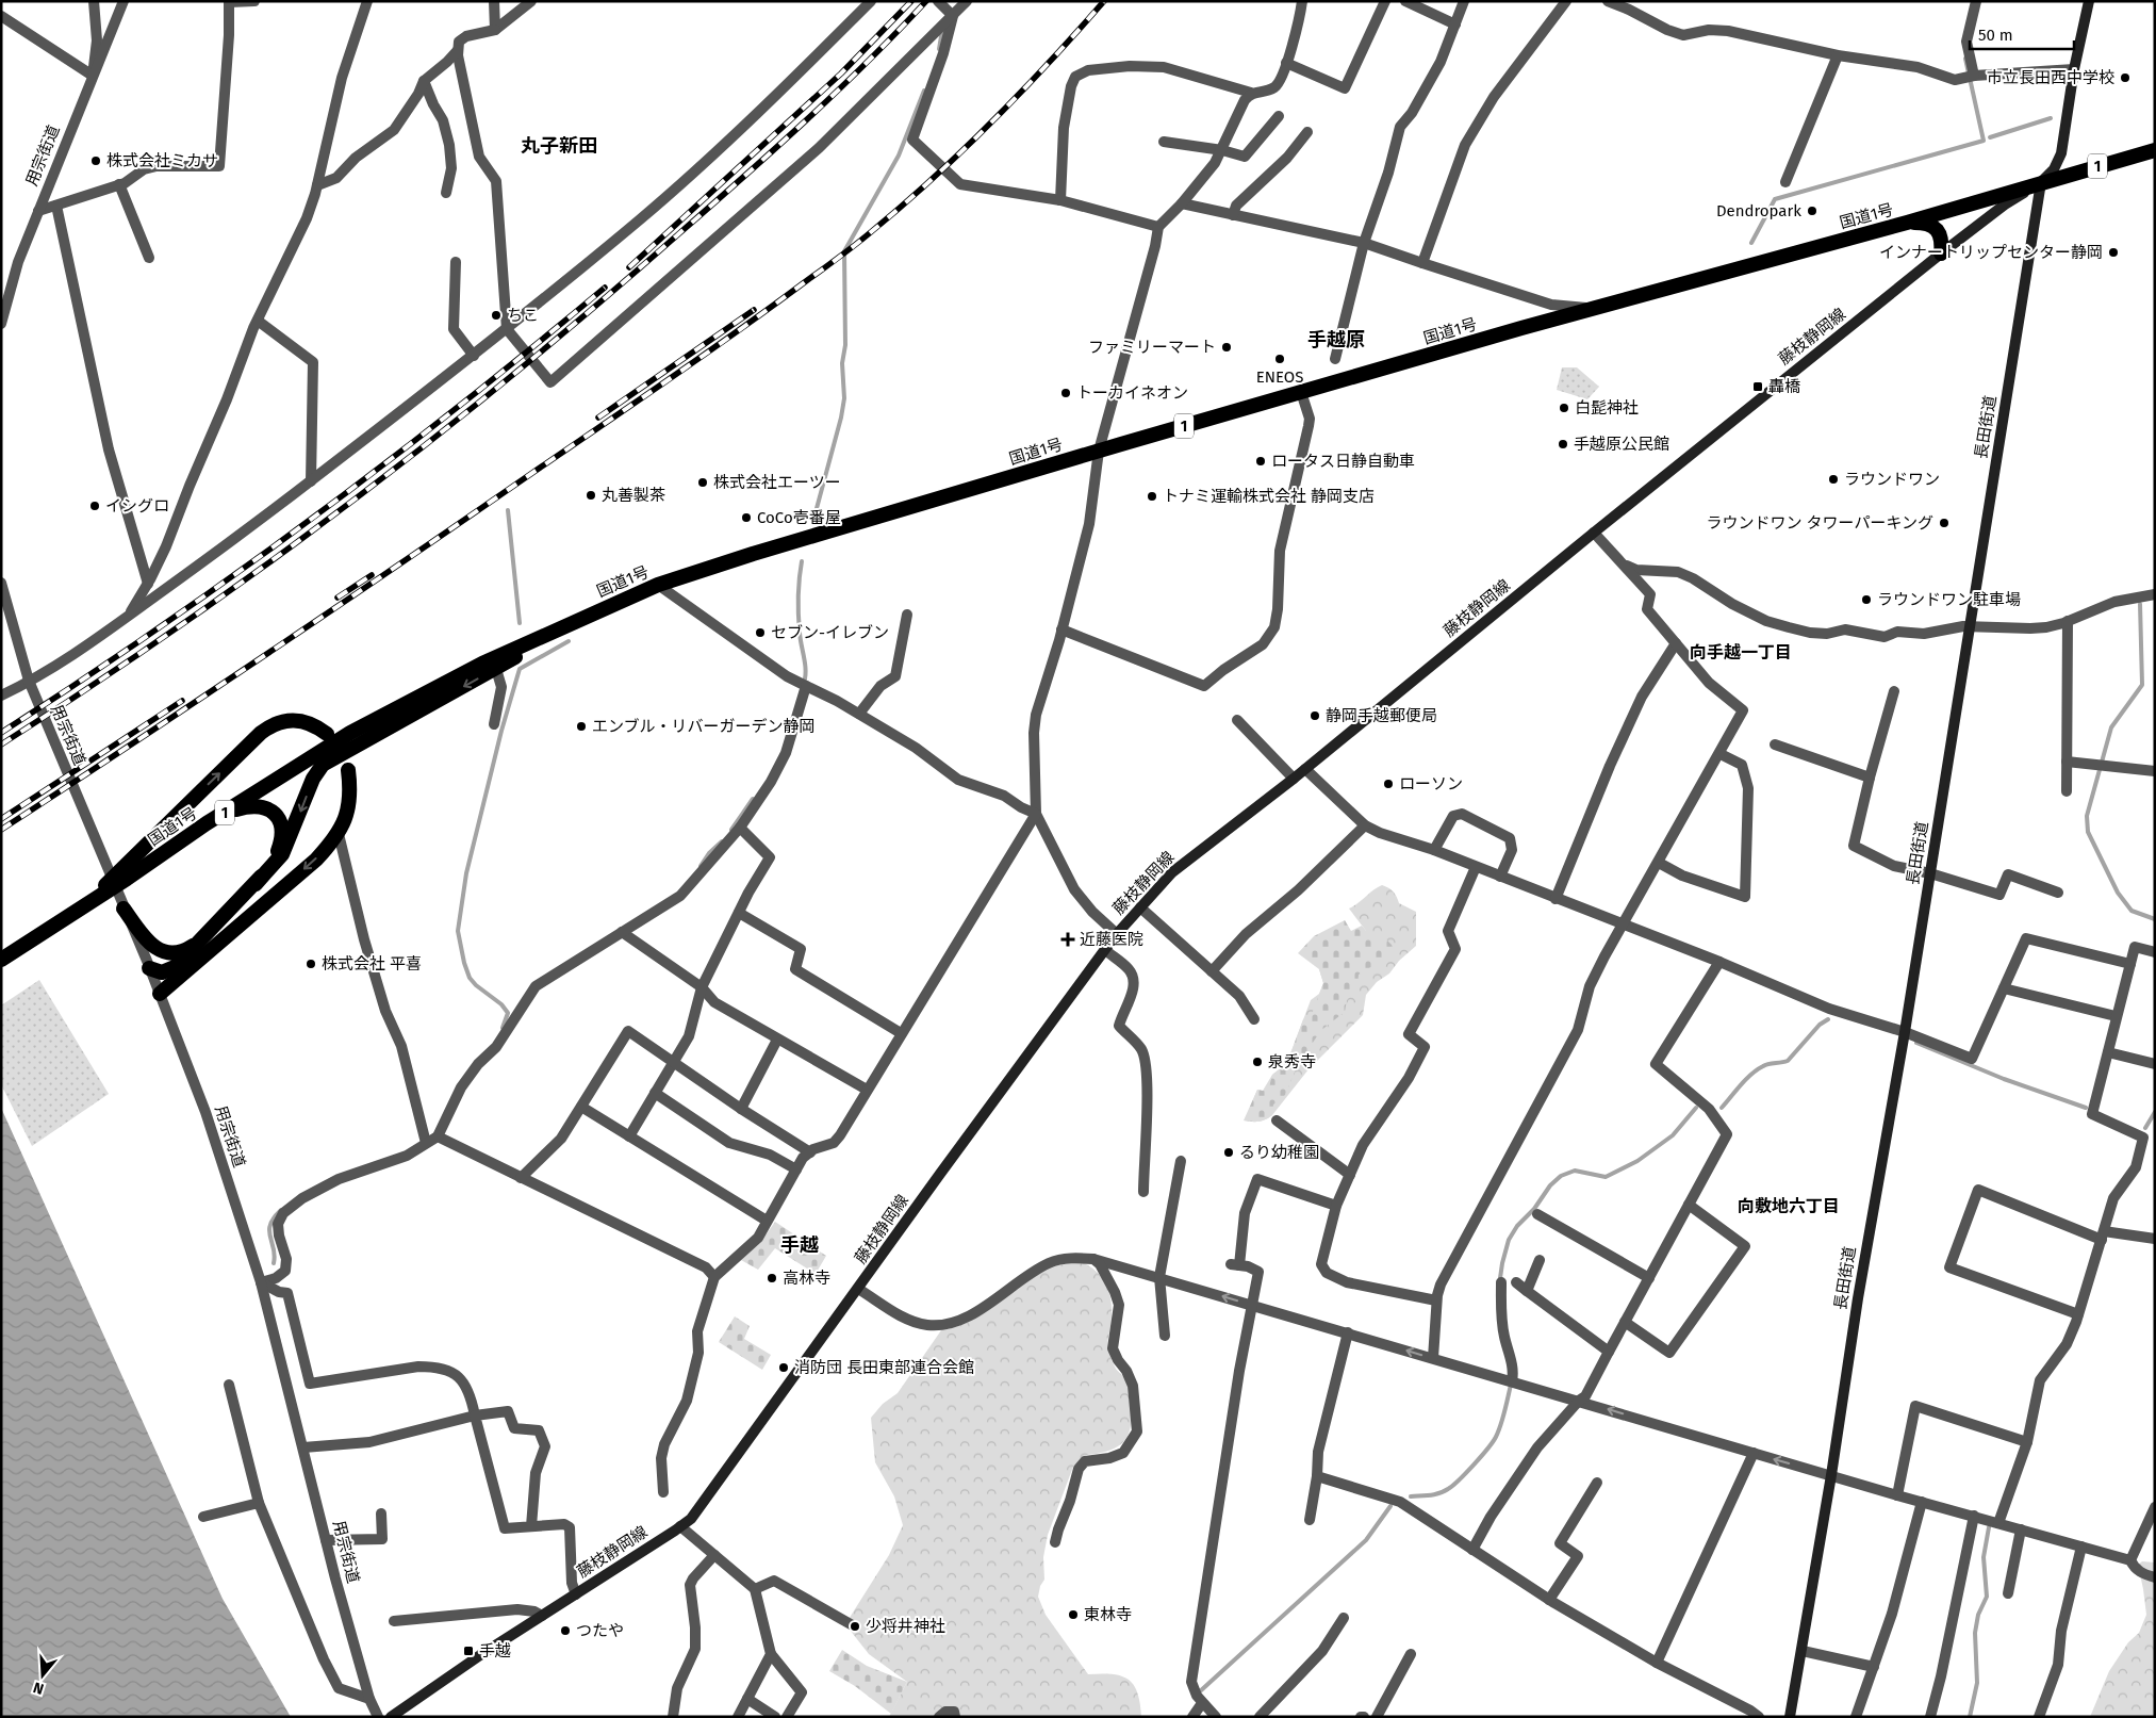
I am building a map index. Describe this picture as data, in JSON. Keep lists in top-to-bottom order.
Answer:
{
  "streets": {
    "highway": ["1", "国道1号"],
    "main road": ["藤枝静岡線", "長田街道"],
    "street": ["用宗街道"]
  },
  "crossings": [
    ["国道1号", "藤枝静岡線"],
    ["国道1号", "長田街道"],
    ["藤枝静岡線", "長田街道"]
  ],
  "districts": [
    "丸子新田",
    "手越原",
    "向手越一丁目",
    "向敷地六丁目",
    "手越"
  ],
  "places": {
    "other": [
      "市立長田西中学校",
      "株式会社ミカサ",
      "Dendropark",
      "インナートリップセンター静岡",
      "ちこ",
      "ファミリーマート",
      "ENEOS",
      "トーカイネオン",
      "白髭神社",
      "手越原公民館",
      "ロータス日静自動車",
      "ラウンドワン",
      "株式会社エーツー",
      "丸善製茶",
      "トナミ運輸株式会社 静岡支店",
      "イシグロ",
      "CoCo壱番屋",
      "ラウンドワン タワーパーキング",
      "ラウンドワン駐車場",
      "セブン-イレブン",
      "静岡手越郵便局",
      "エンブル・リバーガーデン静岡",
      "ローソン",
      "株式会社 平喜",
      "泉秀寺",
      "るり幼稚園",
      "高林寺",
      "消防団 長田東部連合会館",
      "東林寺",
      "少将井神社",
      "つたや"
    ],
    "transit": ["轟橋", "手越"],
    "health": ["近藤医院"]
  },
  "scale_bar": "50 m",
  "north": "bottom"
}
